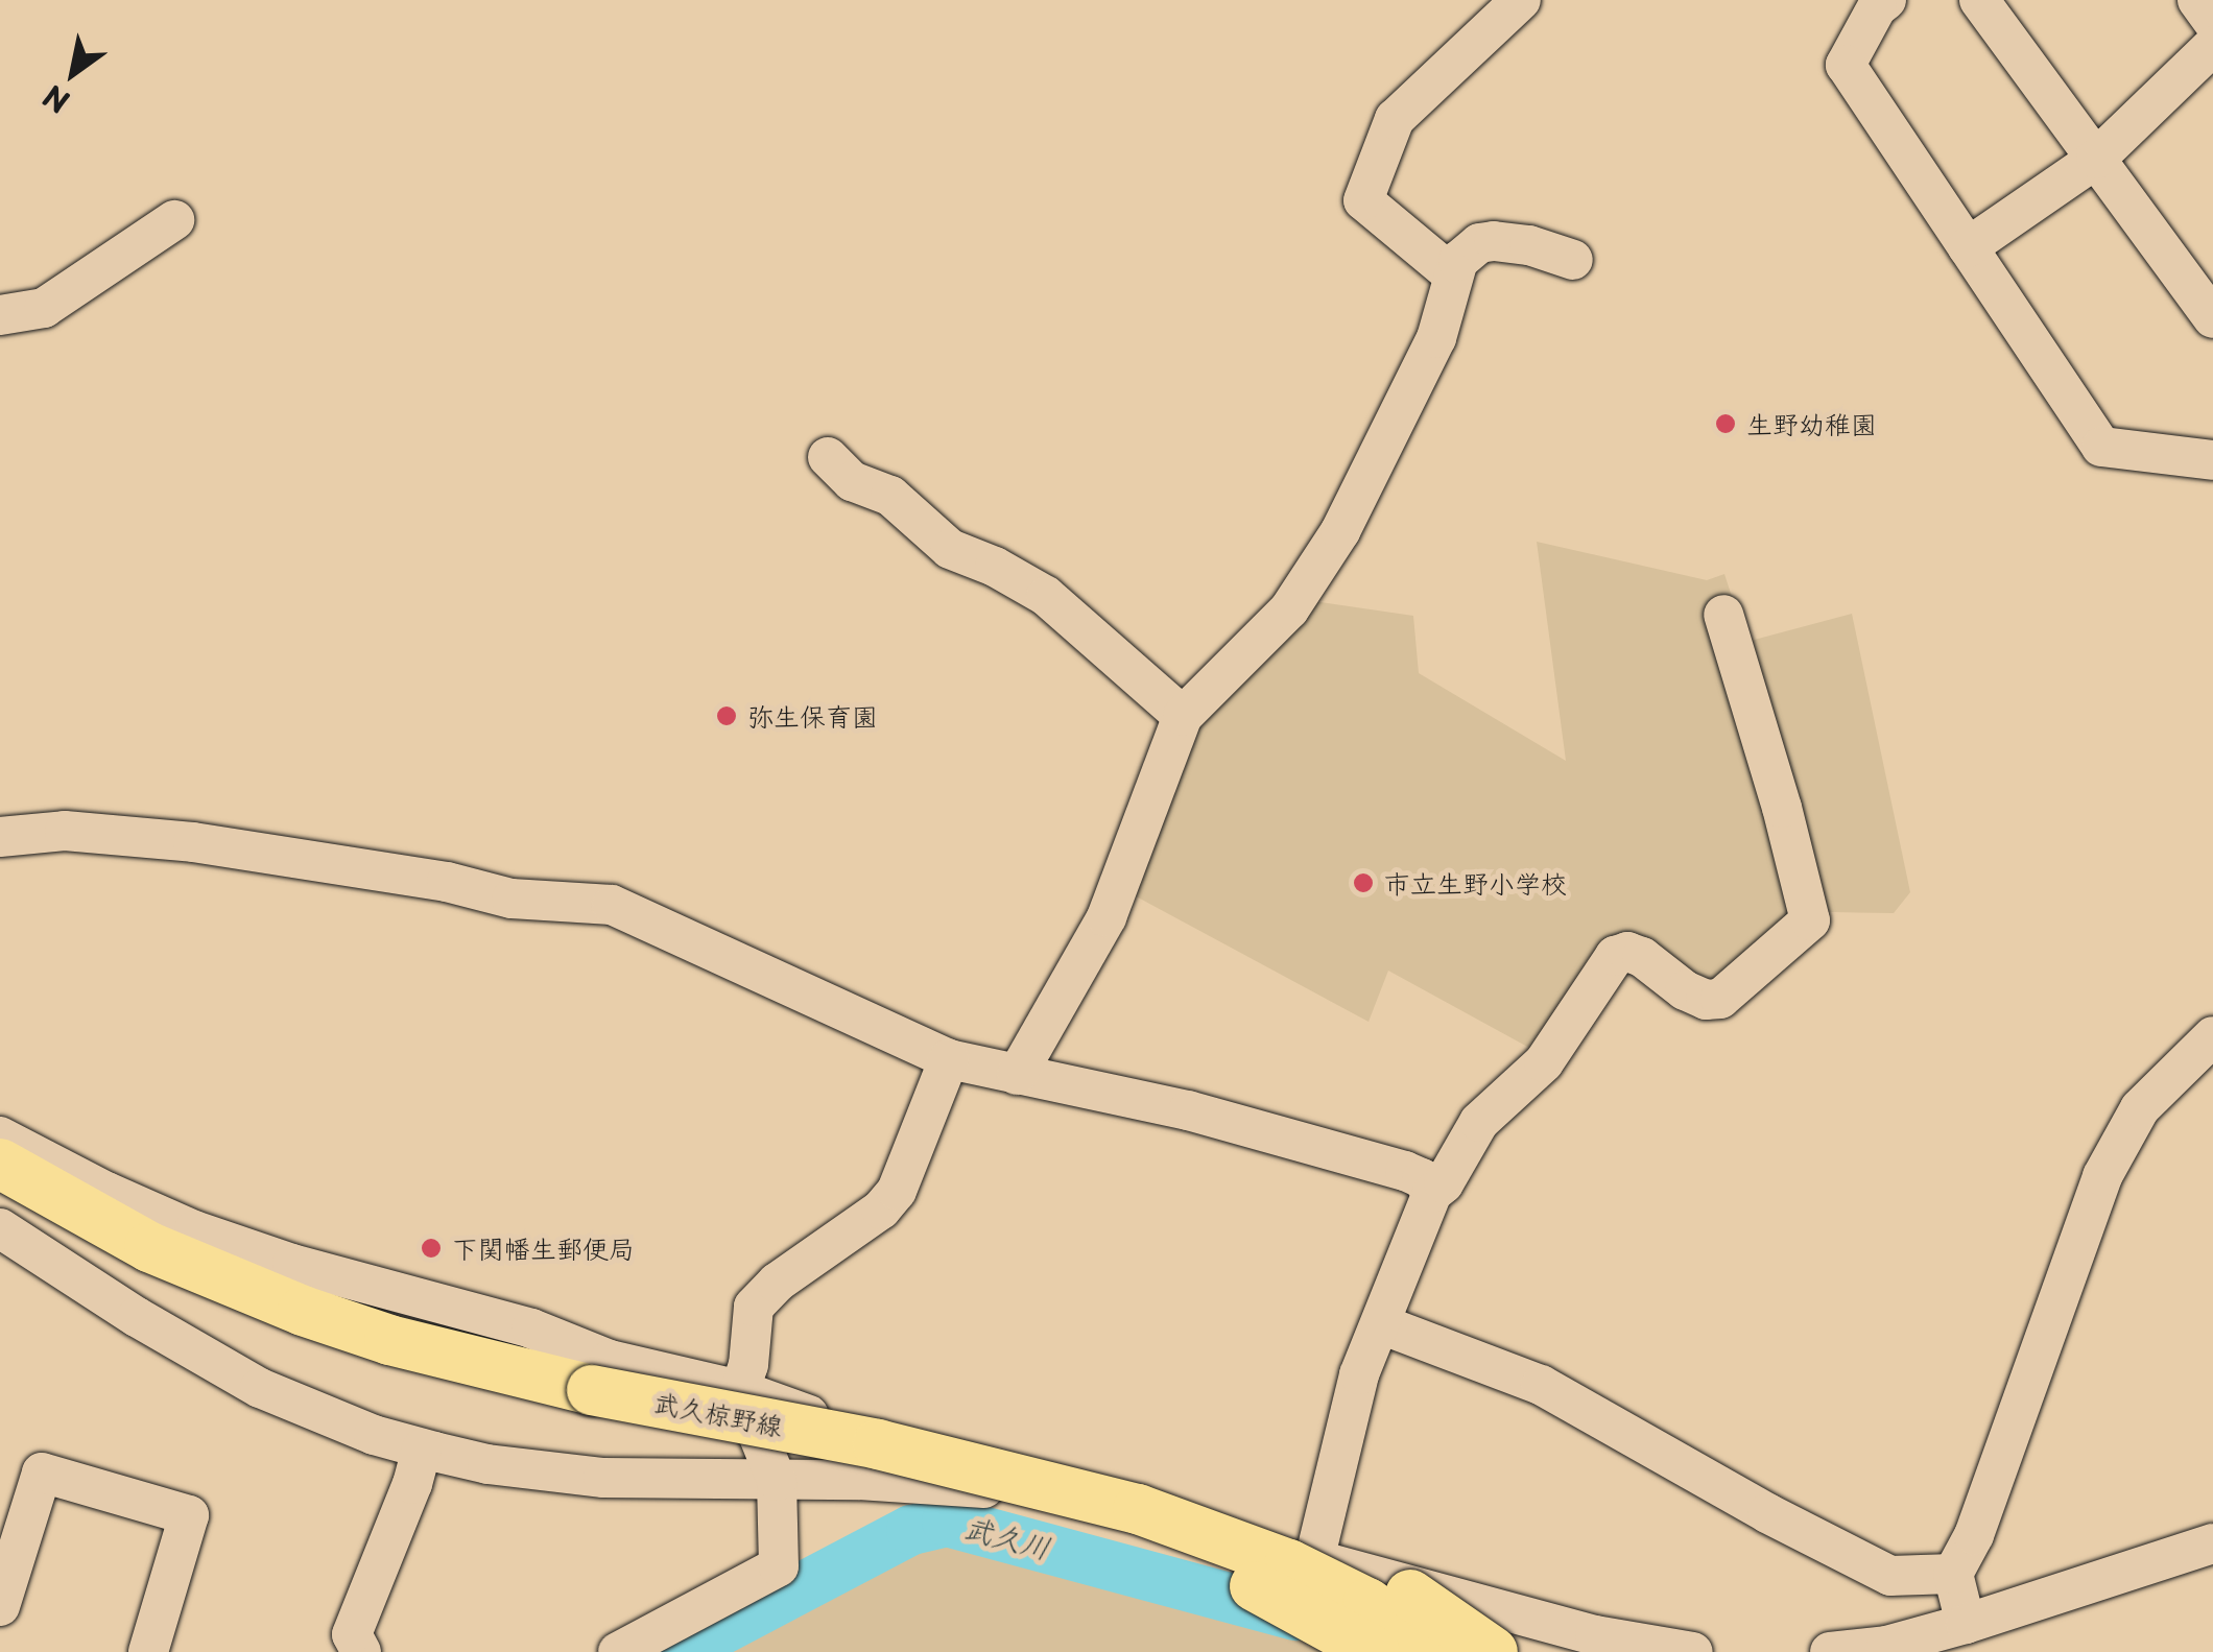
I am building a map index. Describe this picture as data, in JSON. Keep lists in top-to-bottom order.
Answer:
{
  "streets": {
    "main road": ["武久椋野線"]
  },
  "water": ["武久川"],
  "places": [
    "生野幼稚園",
    "弥生保育園",
    "市立生野小学校",
    "下関幡生郵便局"
  ],
  "north": "bottom left"
}
